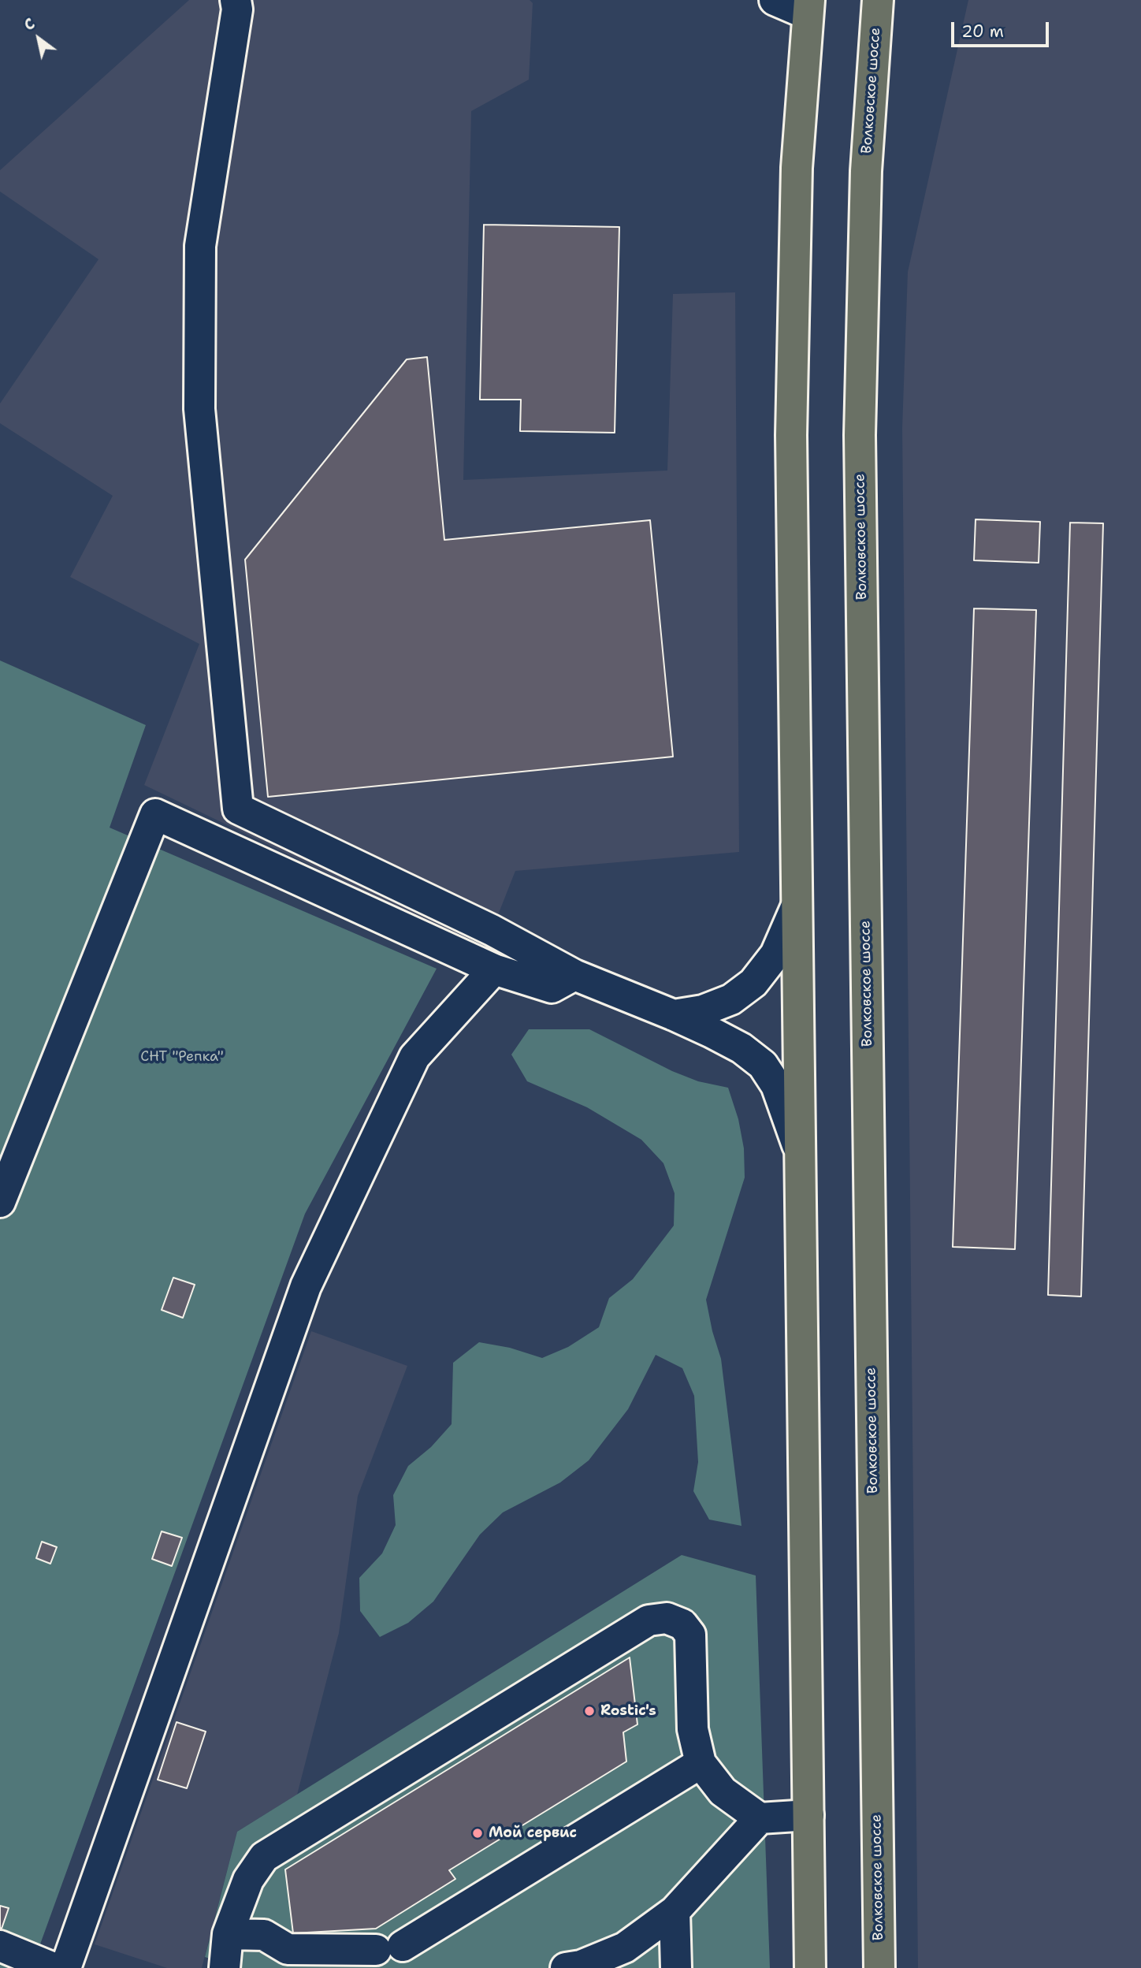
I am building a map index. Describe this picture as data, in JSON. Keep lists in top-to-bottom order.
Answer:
{
  "streets": {
    "main road": ["Волковское шоссе"]
  },
  "parks": ["СНТ \"Репка\""],
  "places": ["Rostic's", "Мой сервис"],
  "scale_bar": "20 m",
  "north": "top left"
}
